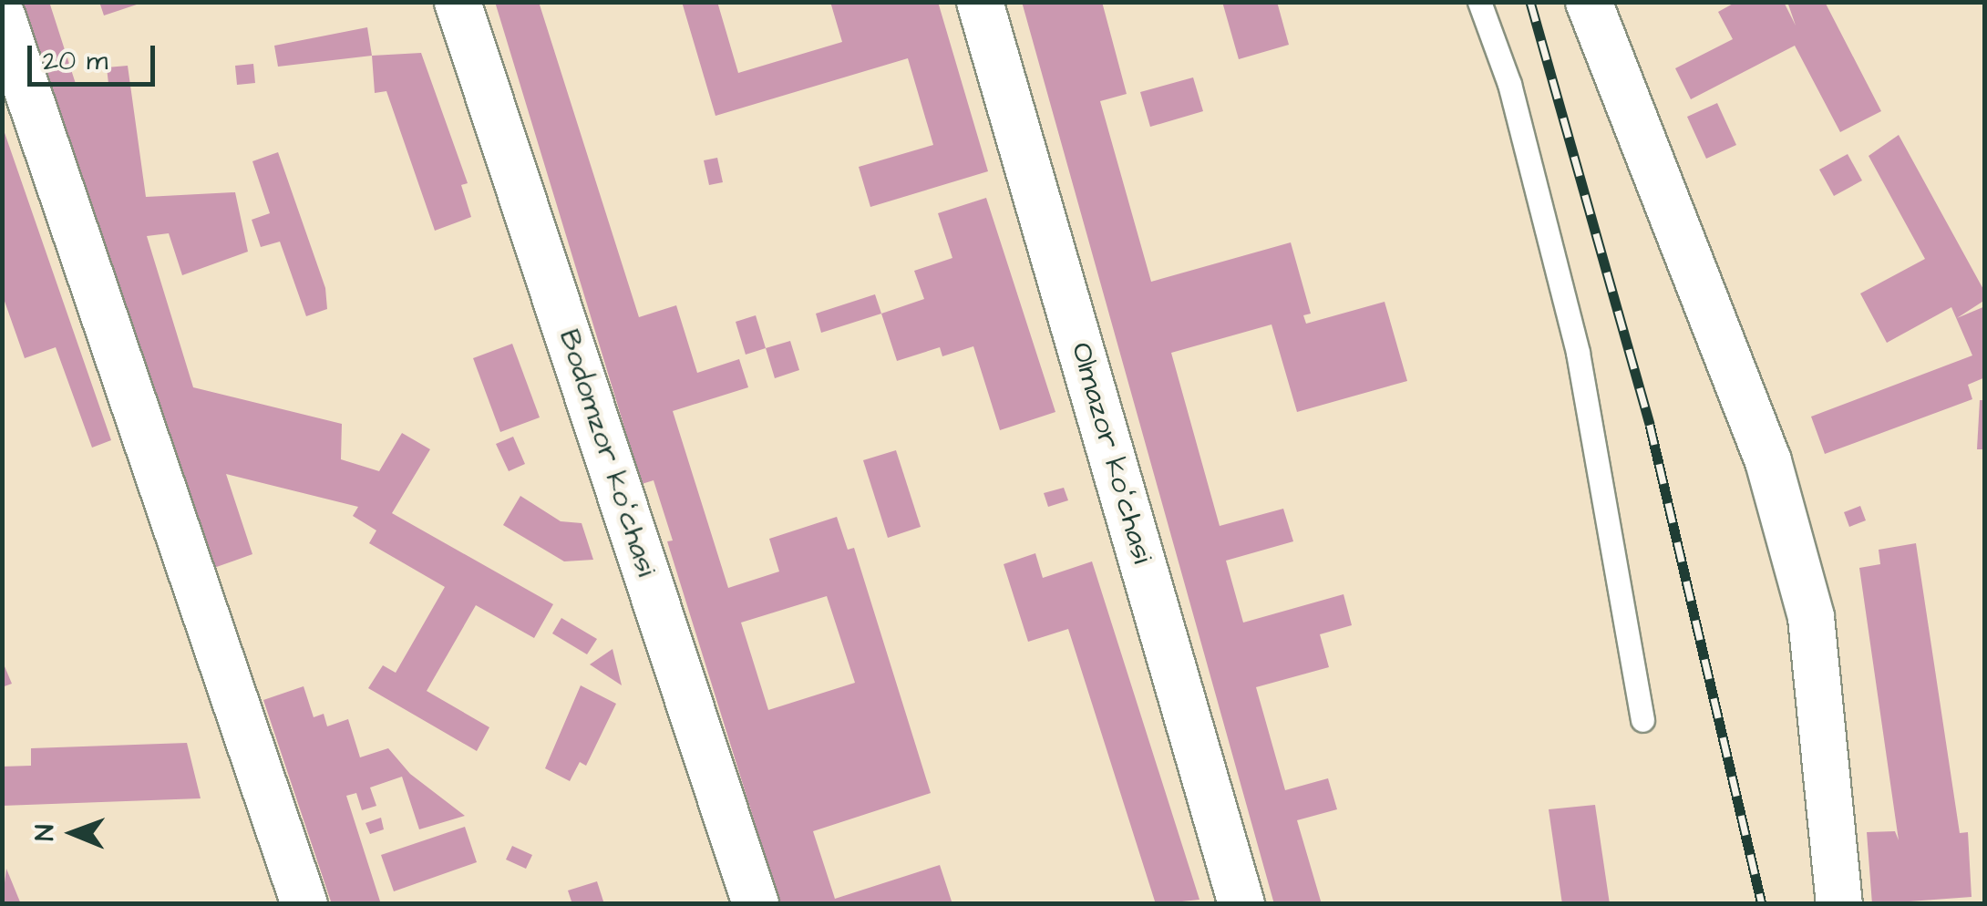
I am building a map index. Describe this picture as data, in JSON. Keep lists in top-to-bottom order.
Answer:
{
  "streets": {
    "street": ["Bodomzor koʻchasi", "Olmazor koʻchasi"]
  },
  "scale_bar": "20 m",
  "north": "left"
}
